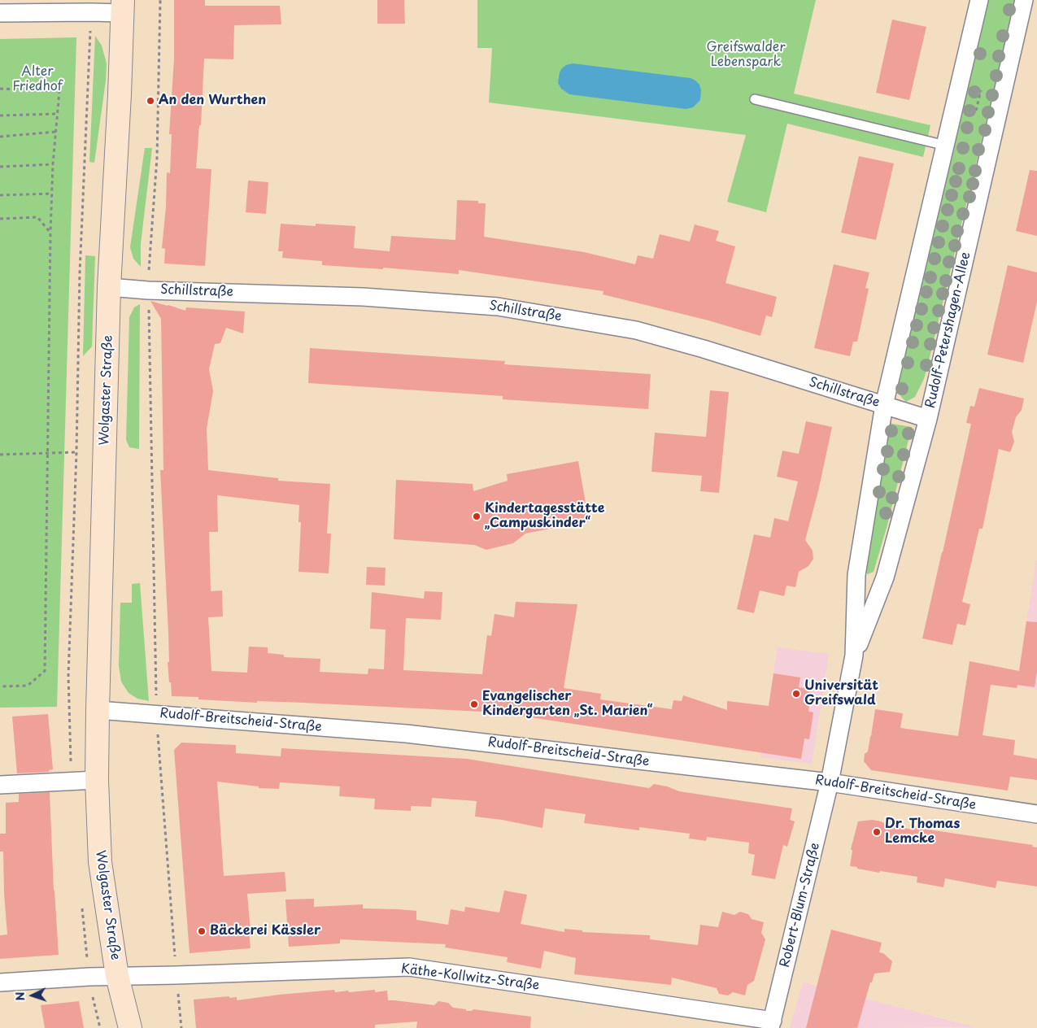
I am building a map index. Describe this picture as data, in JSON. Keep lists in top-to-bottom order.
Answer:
{
  "streets": {
    "main road": ["Wolgaster Straße"],
    "street": [
      "Schillstraße",
      "Rudolf-Petershagen-Allee",
      "Rudolf-Breitscheid-Straße",
      "Robert-Blum-Straße",
      "Käthe-Kollwitz-Straße"
    ]
  },
  "crossings": [
    ["Schillstraße", "Rudolf-Petershagen-Allee"],
    ["Schillstraße", "Wolgaster Straße"],
    ["Rudolf-Petershagen-Allee", "Rudolf-Breitscheid-Straße"],
    ["Rudolf-Petershagen-Allee", "Robert-Blum-Straße"],
    ["Wolgaster Straße", "Rudolf-Breitscheid-Straße"],
    ["Wolgaster Straße", "Käthe-Kollwitz-Straße"],
    ["Rudolf-Breitscheid-Straße", "Robert-Blum-Straße"],
    ["Robert-Blum-Straße", "Käthe-Kollwitz-Straße"]
  ],
  "parks": ["Greifswalder Lebenspark", "Alter Friedhof"],
  "places": [
    "An den Wurthen",
    "Kindertagesstätte „Campuskinder“",
    "Universität Greifswald",
    "Evangelischer Kindergarten „St. Marien“",
    "Dr. Thomas Lemcke",
    "Bäckerei Kässler"
  ],
  "north": "left"
}
